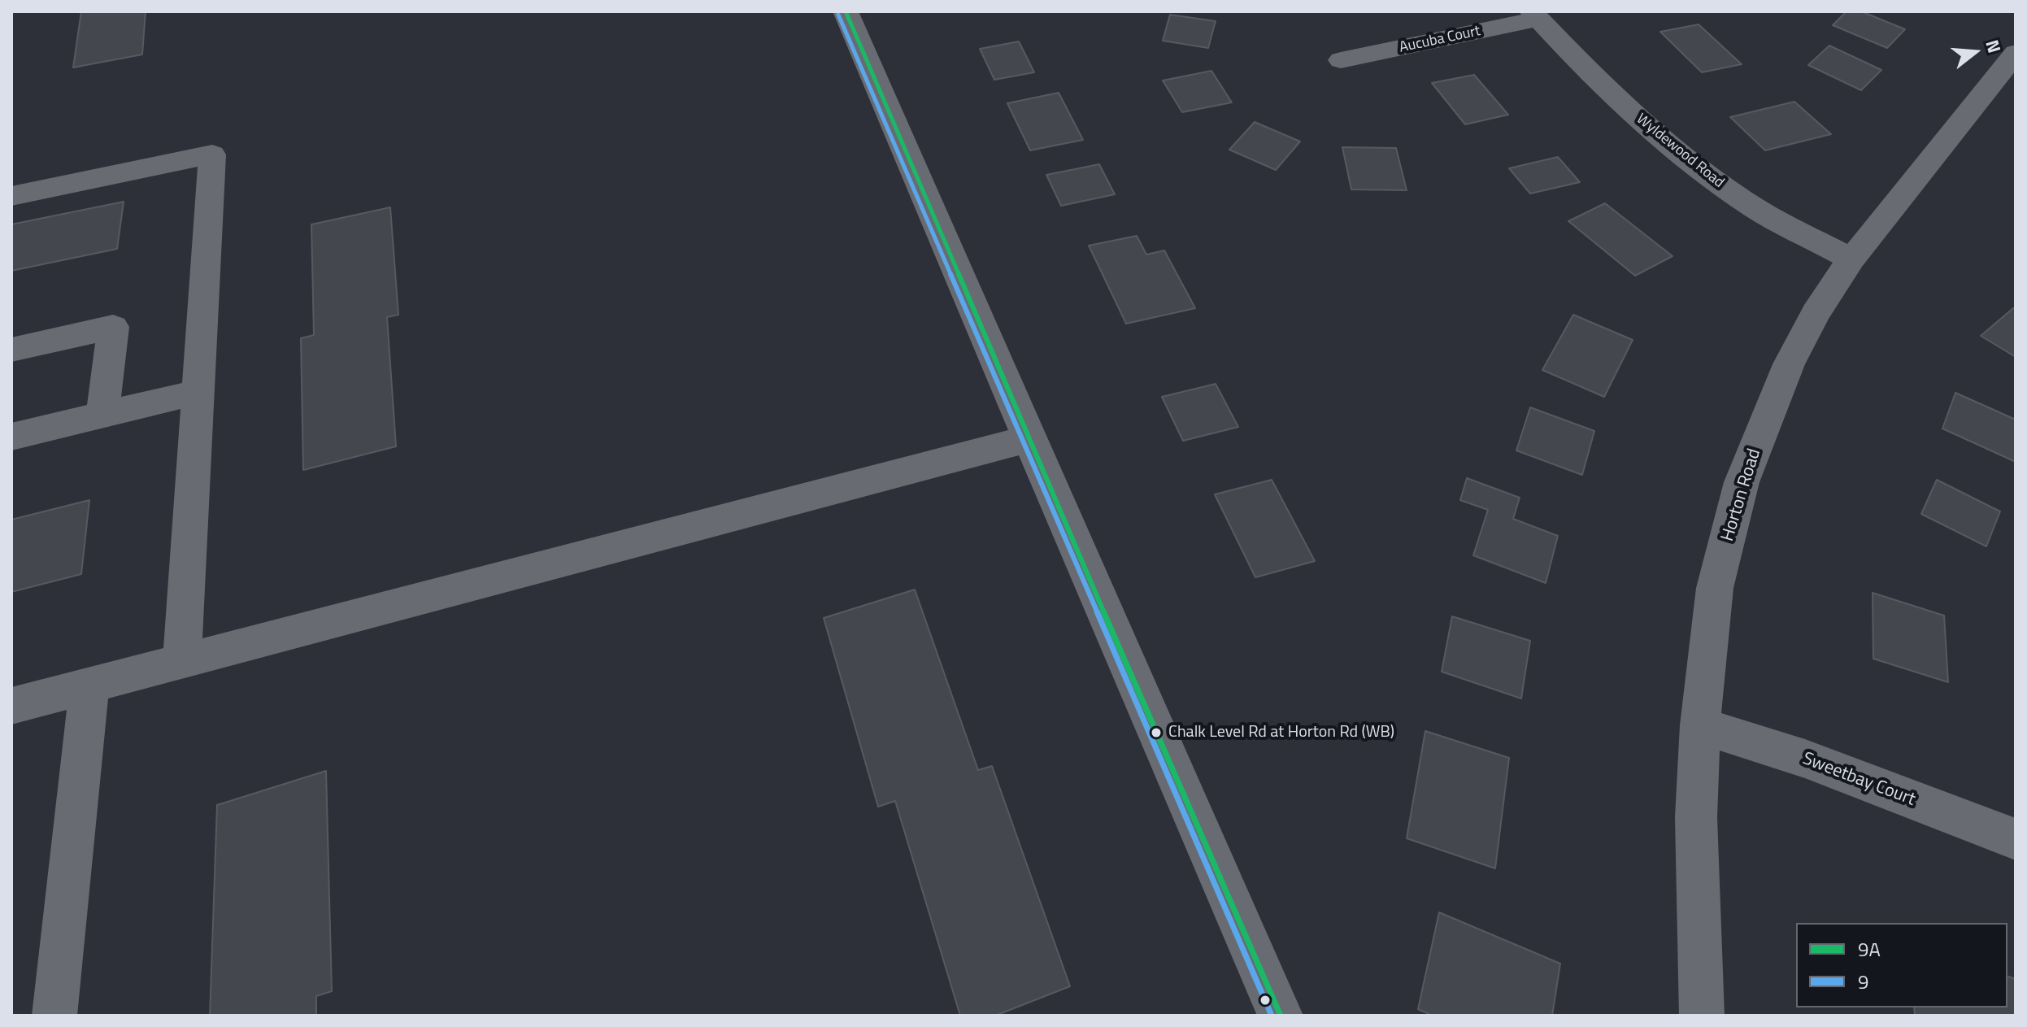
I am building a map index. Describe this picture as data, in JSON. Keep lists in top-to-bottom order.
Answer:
{
  "streets": {
    "street": [
      "Aucuba Court",
      "Wyldewood Road",
      "Horton Road",
      "Sweetbay Court"
    ]
  },
  "crossings": [
    ["Aucuba Court", "Wyldewood Road"],
    ["Wyldewood Road", "Horton Road"],
    ["Horton Road", "Sweetbay Court"]
  ],
  "places": ["Chalk Level Rd at Horton Rd (WB)"],
  "lines": ["transit line 9A", "transit line 9"],
  "legend": ["9A", "9"],
  "north": "right"
}
